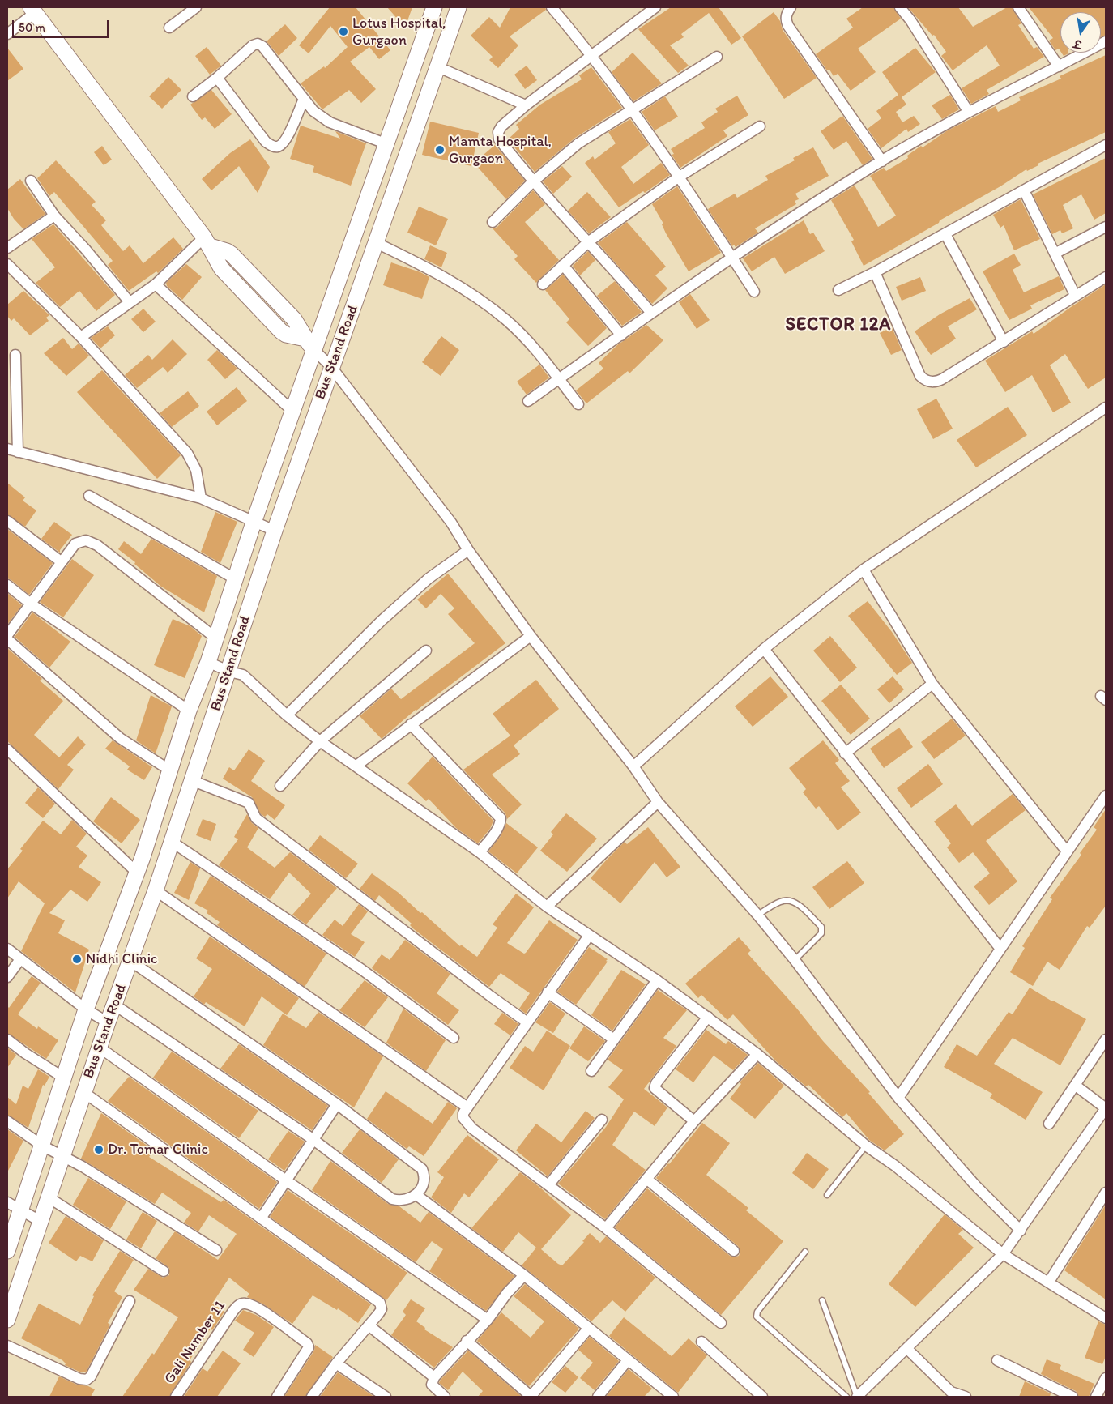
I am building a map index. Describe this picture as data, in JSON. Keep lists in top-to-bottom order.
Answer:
{
  "streets": {
    "street": ["Bus Stand Road", "Gali Number 11"]
  },
  "districts": ["SECTOR 12A"],
  "places": [
    "Lotus Hospital, Gurgaon",
    "Mamta Hospital, Gurgaon",
    "Nidhi Clinic",
    "Dr. Tomar Clinic"
  ],
  "scale_bar": "50 m",
  "north": "bottom"
}
